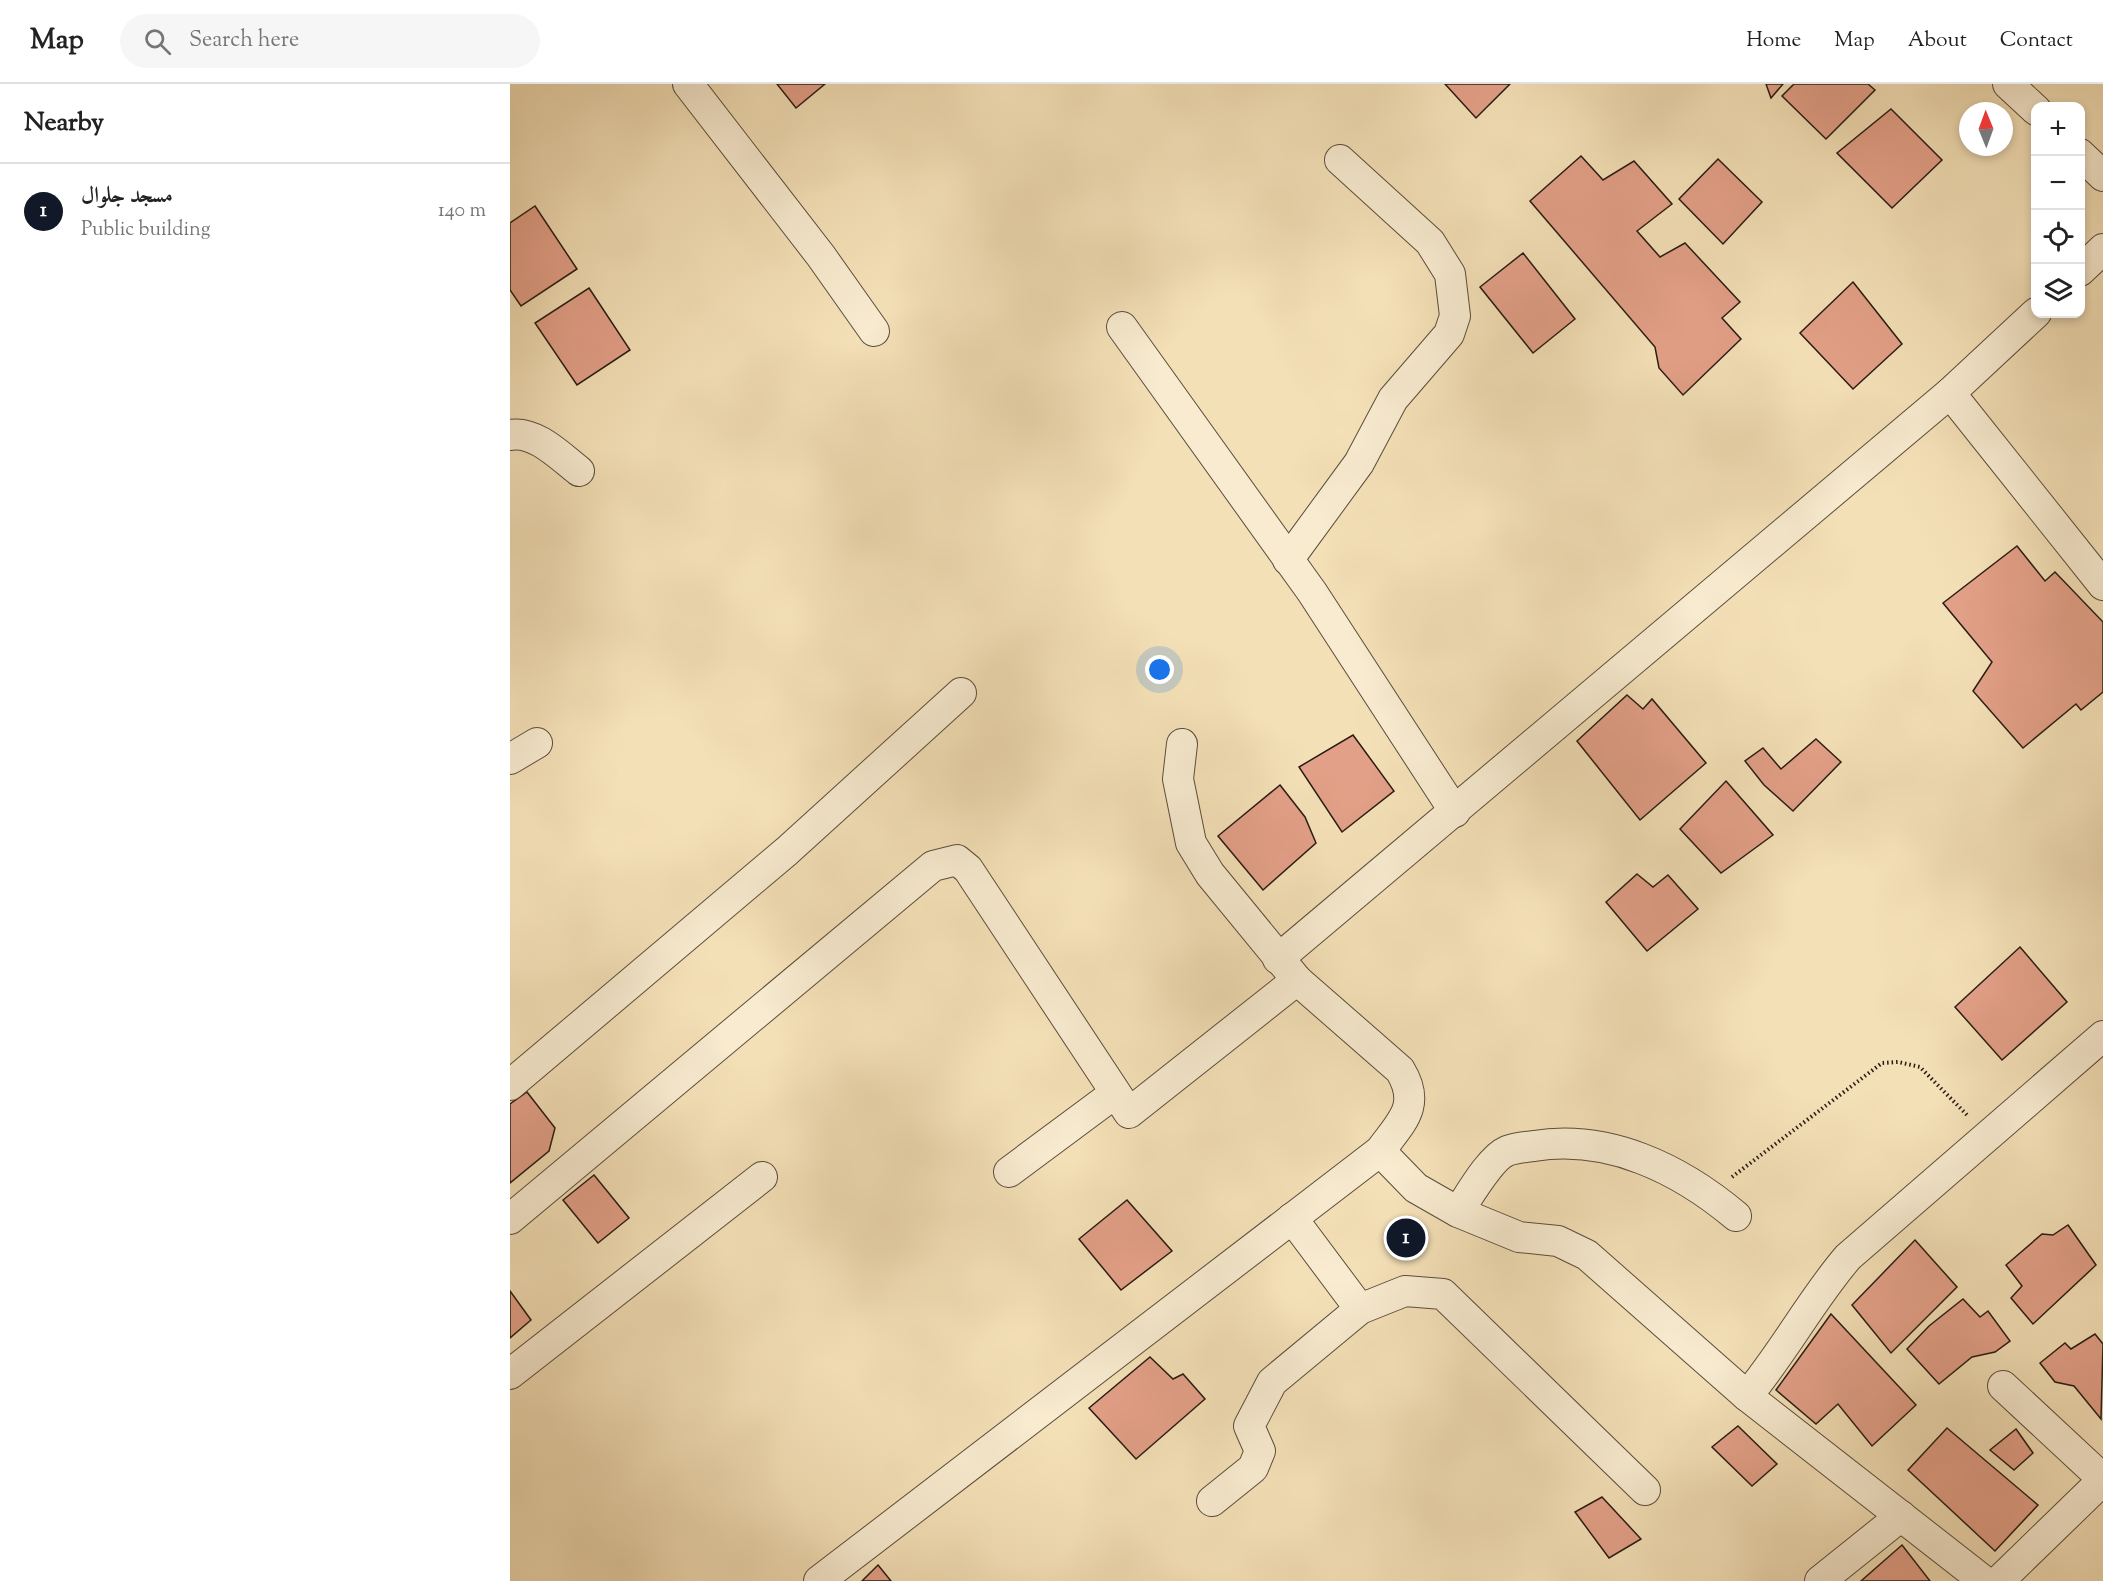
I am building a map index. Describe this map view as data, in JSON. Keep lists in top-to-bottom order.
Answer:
{
  "north": "top",
  "page": {
    "header": "Map",
    "search": "Search here",
    "nav": [
      "Home",
      "Map",
      "About",
      "Contact"
    ],
    "heading": "Nearby",
    "map_buttons": ["+", "−"],
    "list": [
      {
        "mark": "1",
        "name": "مسجد جلوال",
        "note": "Public building",
        "value": "140 m"
      }
    ],
    "pins": "1"
  }
}
